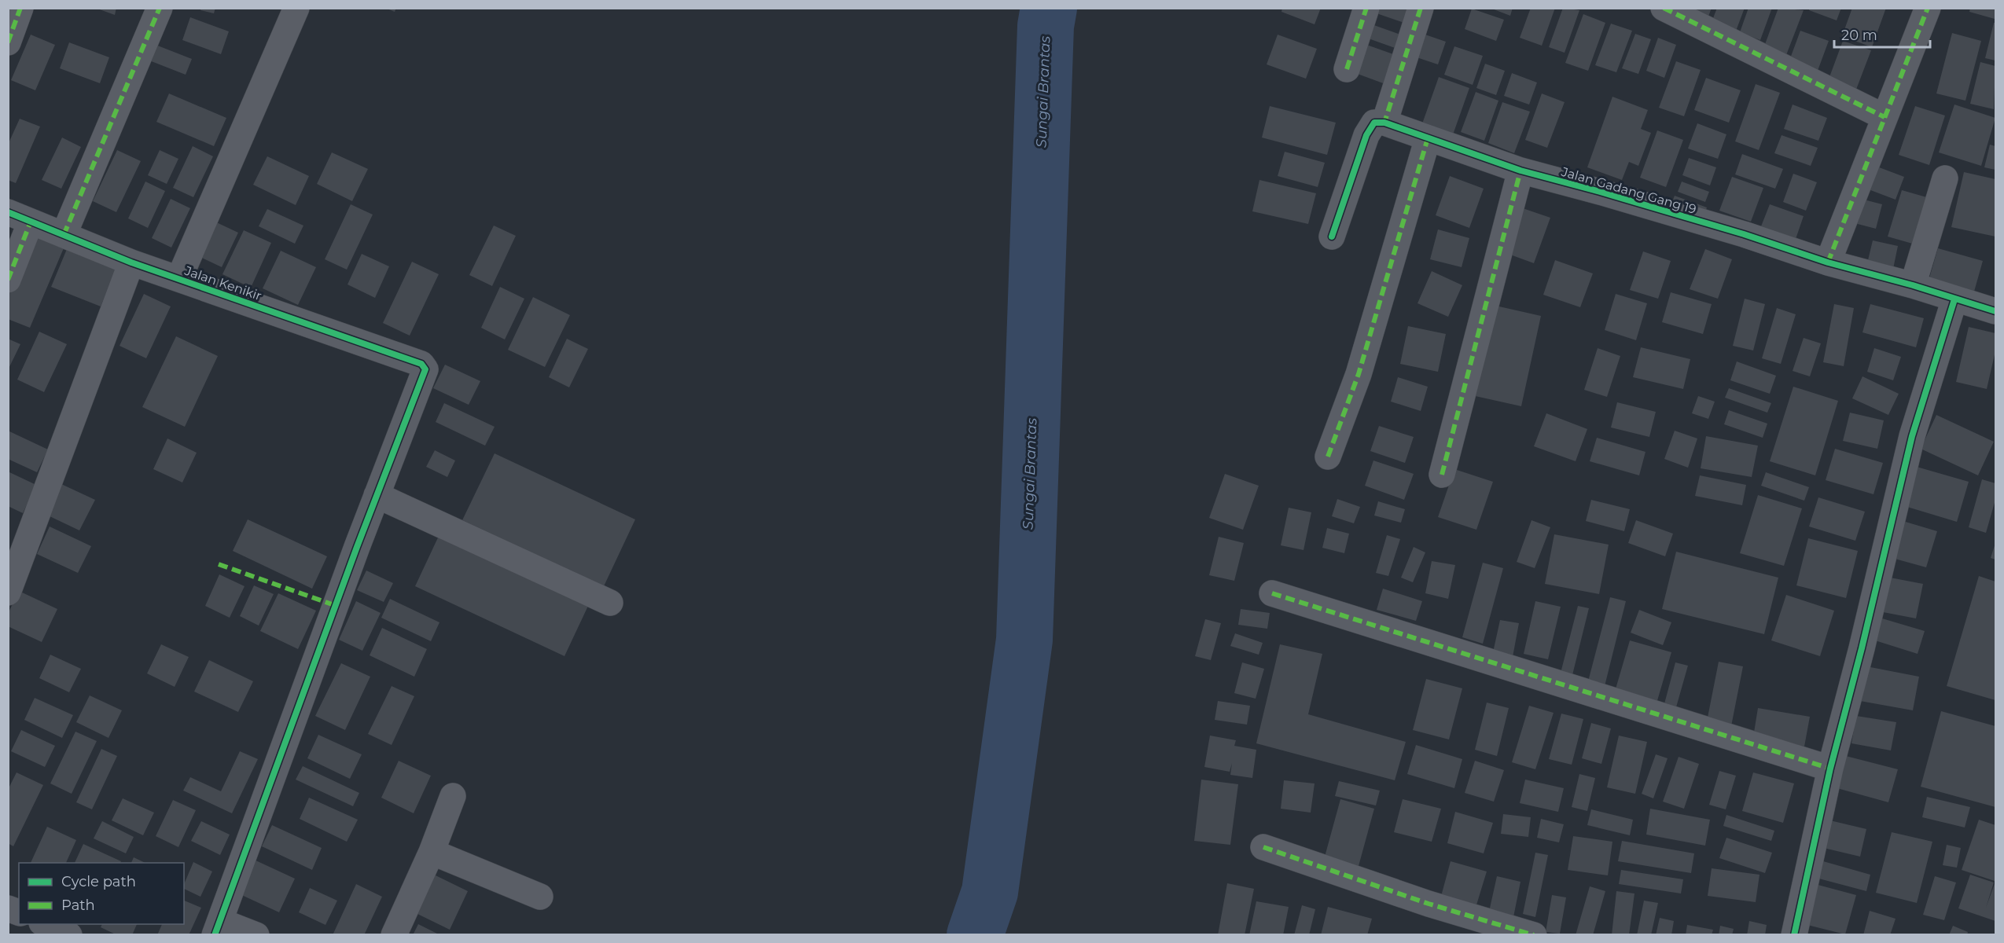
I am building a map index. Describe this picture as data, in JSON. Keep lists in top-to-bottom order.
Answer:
{
  "streets": {
    "street": ["Jalan Gadang Gang 19", "Jalan Kenikir"]
  },
  "water": ["Sungai Brantas"],
  "legend": ["Cycle path", "Path"],
  "scale_bar": "20 m"
}
